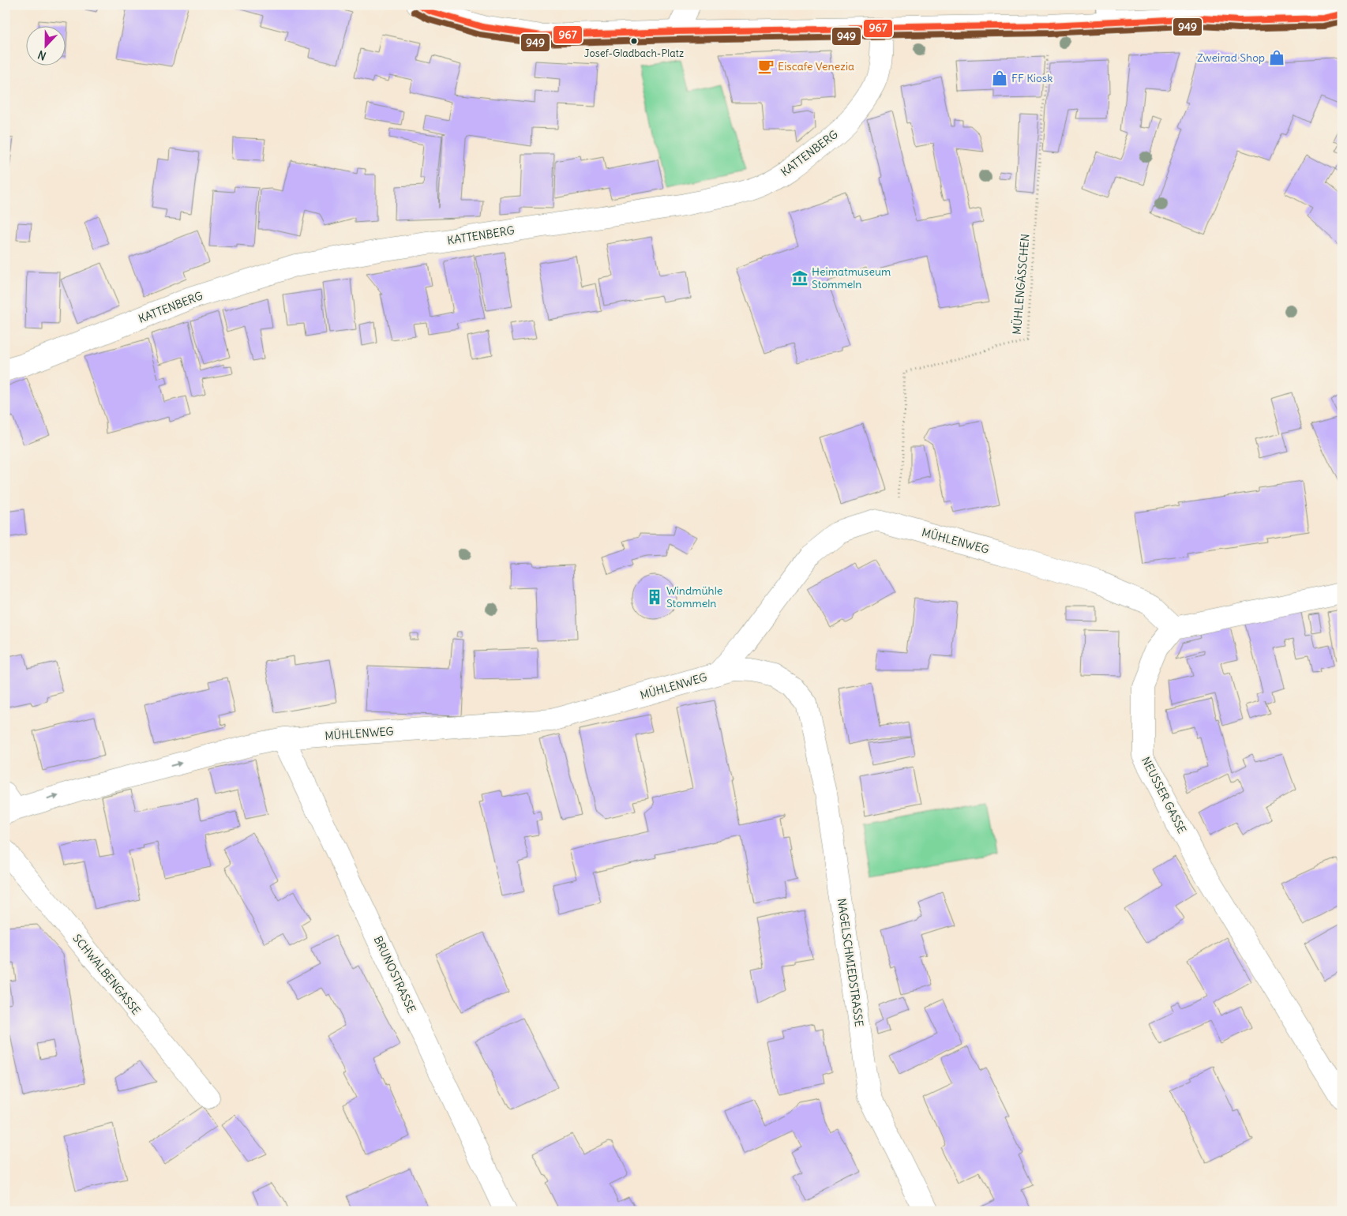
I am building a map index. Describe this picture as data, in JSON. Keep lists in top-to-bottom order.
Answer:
{
  "streets": {
    "street": [
      "KATTENBERG",
      "MÜHLENWEG",
      "NEUSSER GASSE",
      "NAGELSCHMIEDSTRASSE",
      "SCHWALBENGASSE",
      "BRUNOSTRASSE"
    ],
    "path": ["MÜHLENGÄSSCHEN"]
  },
  "crossings": [
    ["MÜHLENGÄSSCHEN", "MÜHLENWEG"],
    ["MÜHLENWEG", "NEUSSER GASSE"],
    ["MÜHLENWEG", "NAGELSCHMIEDSTRASSE"],
    ["MÜHLENWEG", "BRUNOSTRASSE"]
  ],
  "places": {
    "other": ["Josef-Gladbach-Platz"],
    "shop": ["Zweirad Shop", "FF Kiosk"],
    "cafe": ["Eiscafe Venezia"],
    "museum": ["Heimatmuseum Stommeln"],
    "building": ["Windmühle Stommeln"]
  },
  "lines": ["transit line 967", "transit line 949"],
  "north": "bottom"
}
